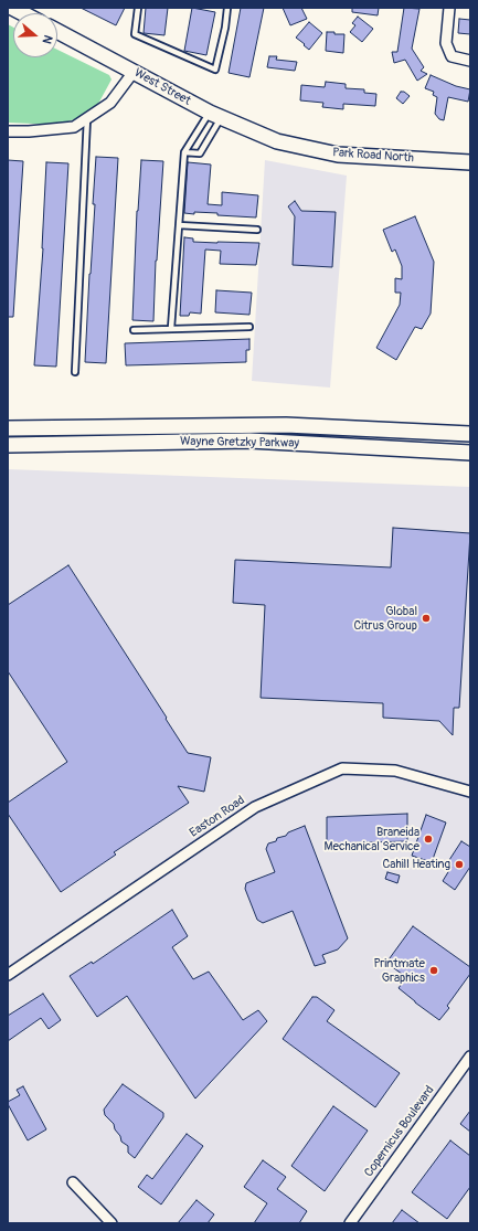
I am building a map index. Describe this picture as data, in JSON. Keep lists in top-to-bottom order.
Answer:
{
  "streets": {
    "main road": ["West Street", "Park Road North", "Wayne Gretzky Parkway"],
    "street": ["Easton Road", "Copernicus Boulevard"]
  },
  "crossings": [
    ["West Street", "Park Road North"]
  ],
  "places": [
    "Global Citrus Group",
    "Braneida Mechanical Service",
    "Cahill Heating",
    "Printmate Graphics"
  ],
  "north": "right"
}
